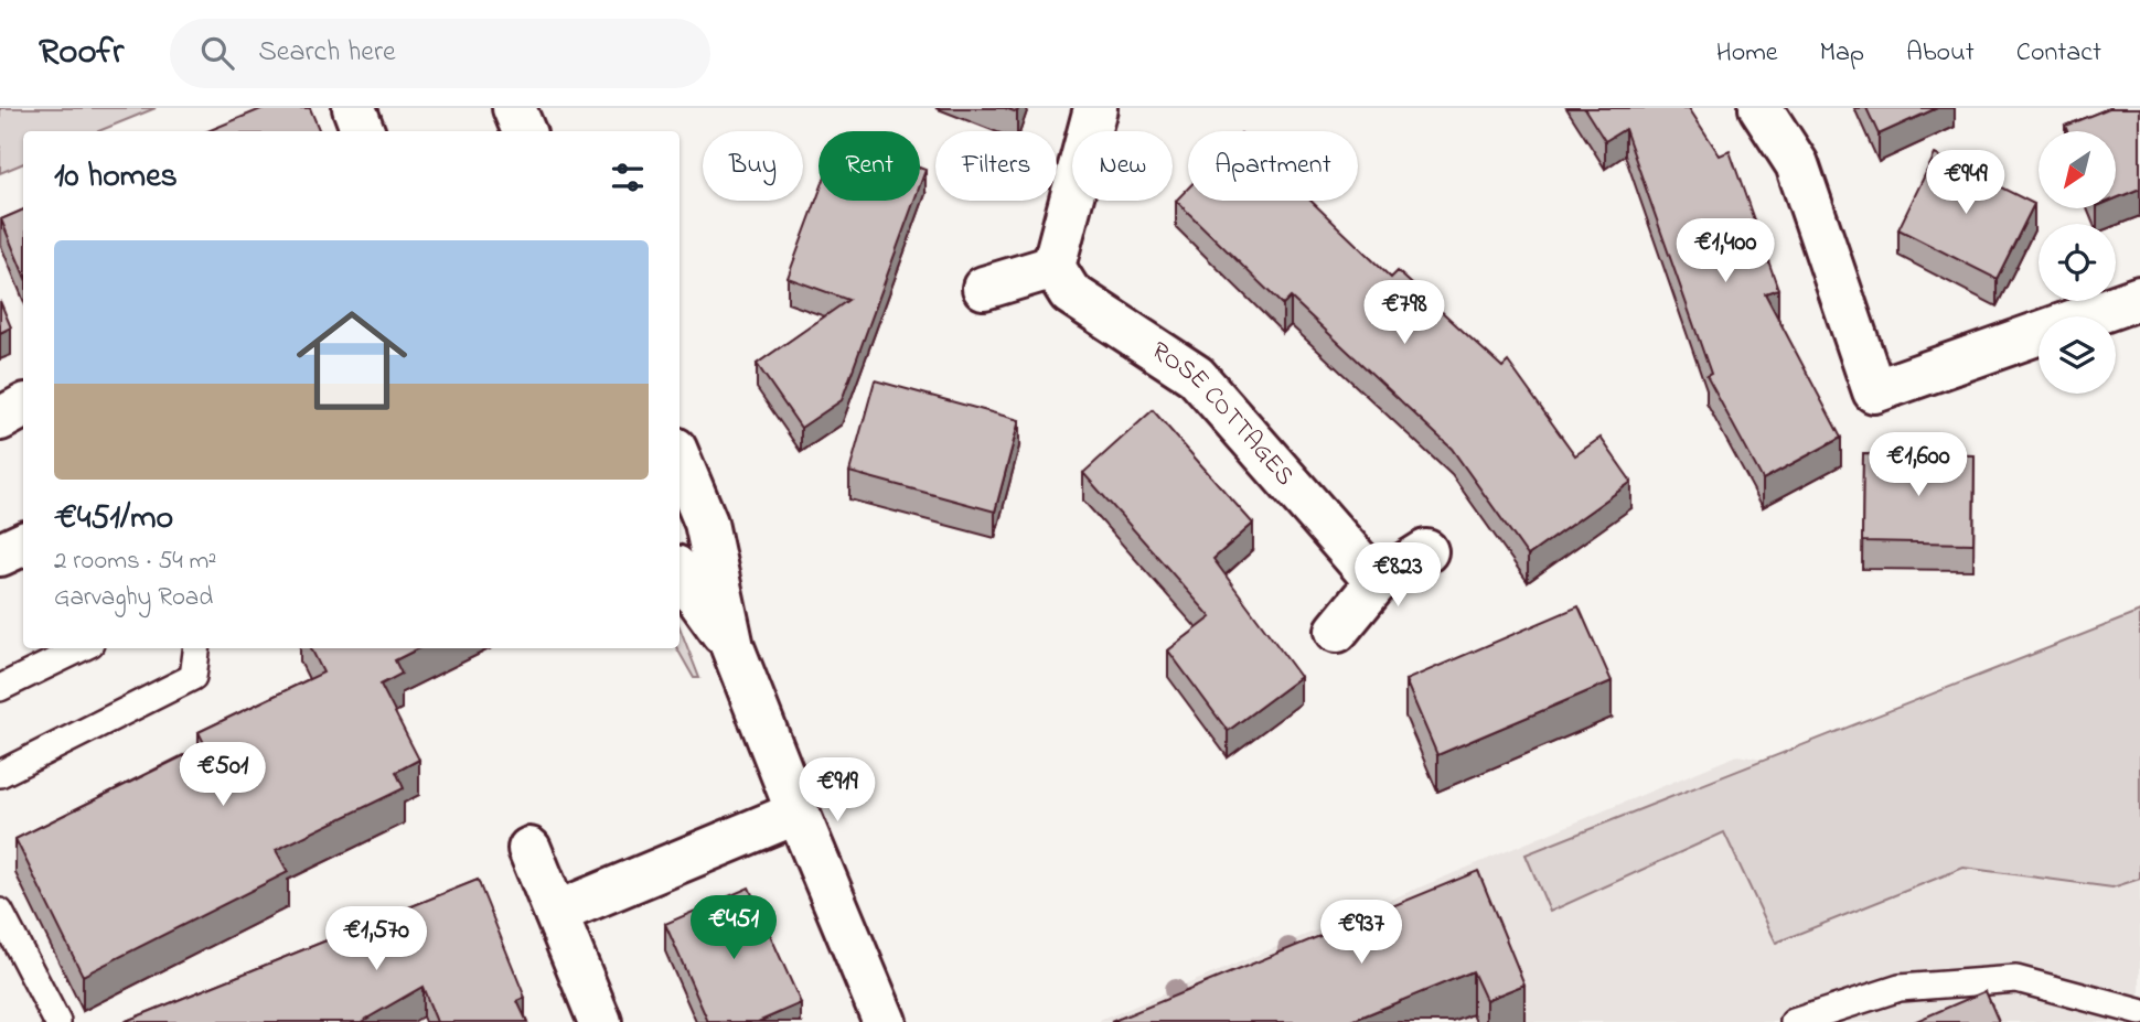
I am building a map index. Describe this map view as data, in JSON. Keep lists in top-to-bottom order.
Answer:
{
  "streets": {
    "street": ["ROSE COTTAGES"]
  },
  "north": "bottom left",
  "page": {
    "header": "Roofr",
    "search": "Search here",
    "nav": [
      "Home",
      "Map",
      "About",
      "Contact"
    ],
    "chip": [
      "Buy",
      "Rent",
      "Filters",
      "New",
      "Apartment"
    ],
    "heading": "10 homes",
    "price": [
      "€949",
      "€1,400",
      "€798",
      "€1,600",
      "€823",
      "€501",
      "€919",
      "€451",
      "€937",
      "€1,570"
    ],
    "list": [
      {
        "name": "€451/mo",
        "note": "2 rooms · 54 m² · Garvaghy Road"
      }
    ]
  }
}
